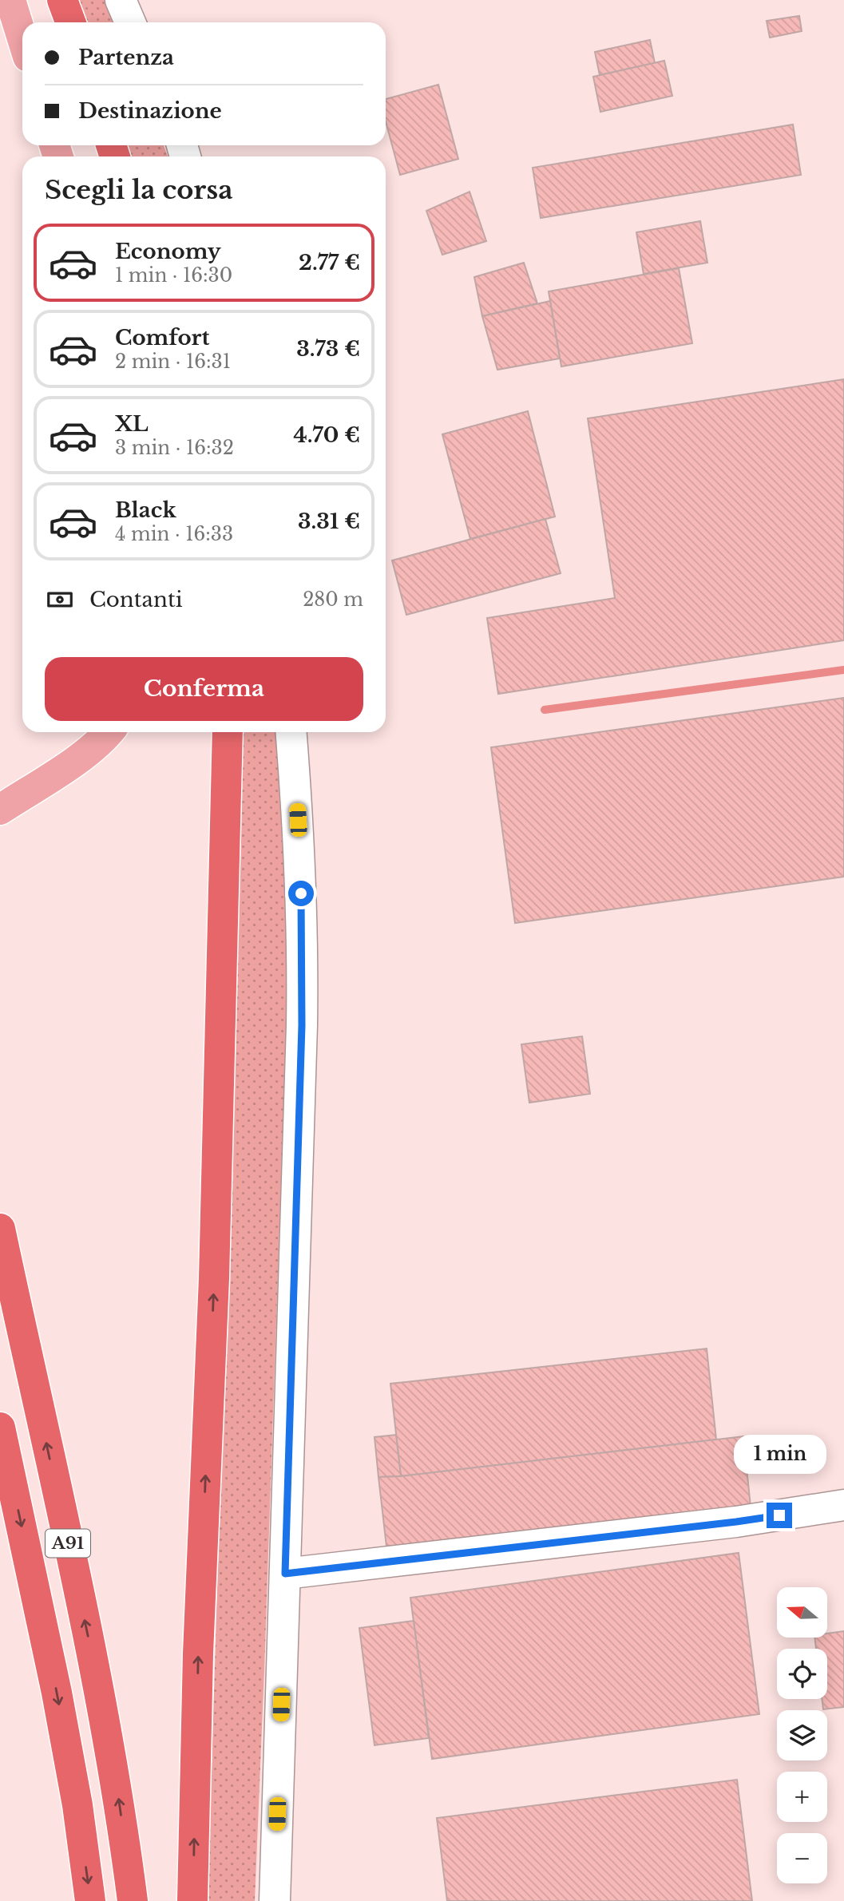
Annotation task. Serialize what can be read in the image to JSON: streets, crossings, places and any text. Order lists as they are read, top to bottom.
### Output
{
  "streets": {
    "highway": ["A91"]
  },
  "north": "left",
  "page": {
    "banner": ["Partenza", "Destinazione"],
    "heading": "Scegli la corsa",
    "list": [
      {
        "name": "Economy",
        "note": "1 min · 16:30",
        "value": "2.77 €"
      },
      {
        "name": "Comfort",
        "note": "2 min · 16:31",
        "value": "3.73 €"
      },
      {
        "name": "XL",
        "note": "3 min · 16:32",
        "value": "4.70 €"
      },
      {
        "name": "Black",
        "note": "4 min · 16:33",
        "value": "3.31 €"
      }
    ],
    "pay": ["Contanti", "280 m"],
    "buttons": "Conferma",
    "bubble": "1 min",
    "map_buttons": ["+", "−"]
  }
}
